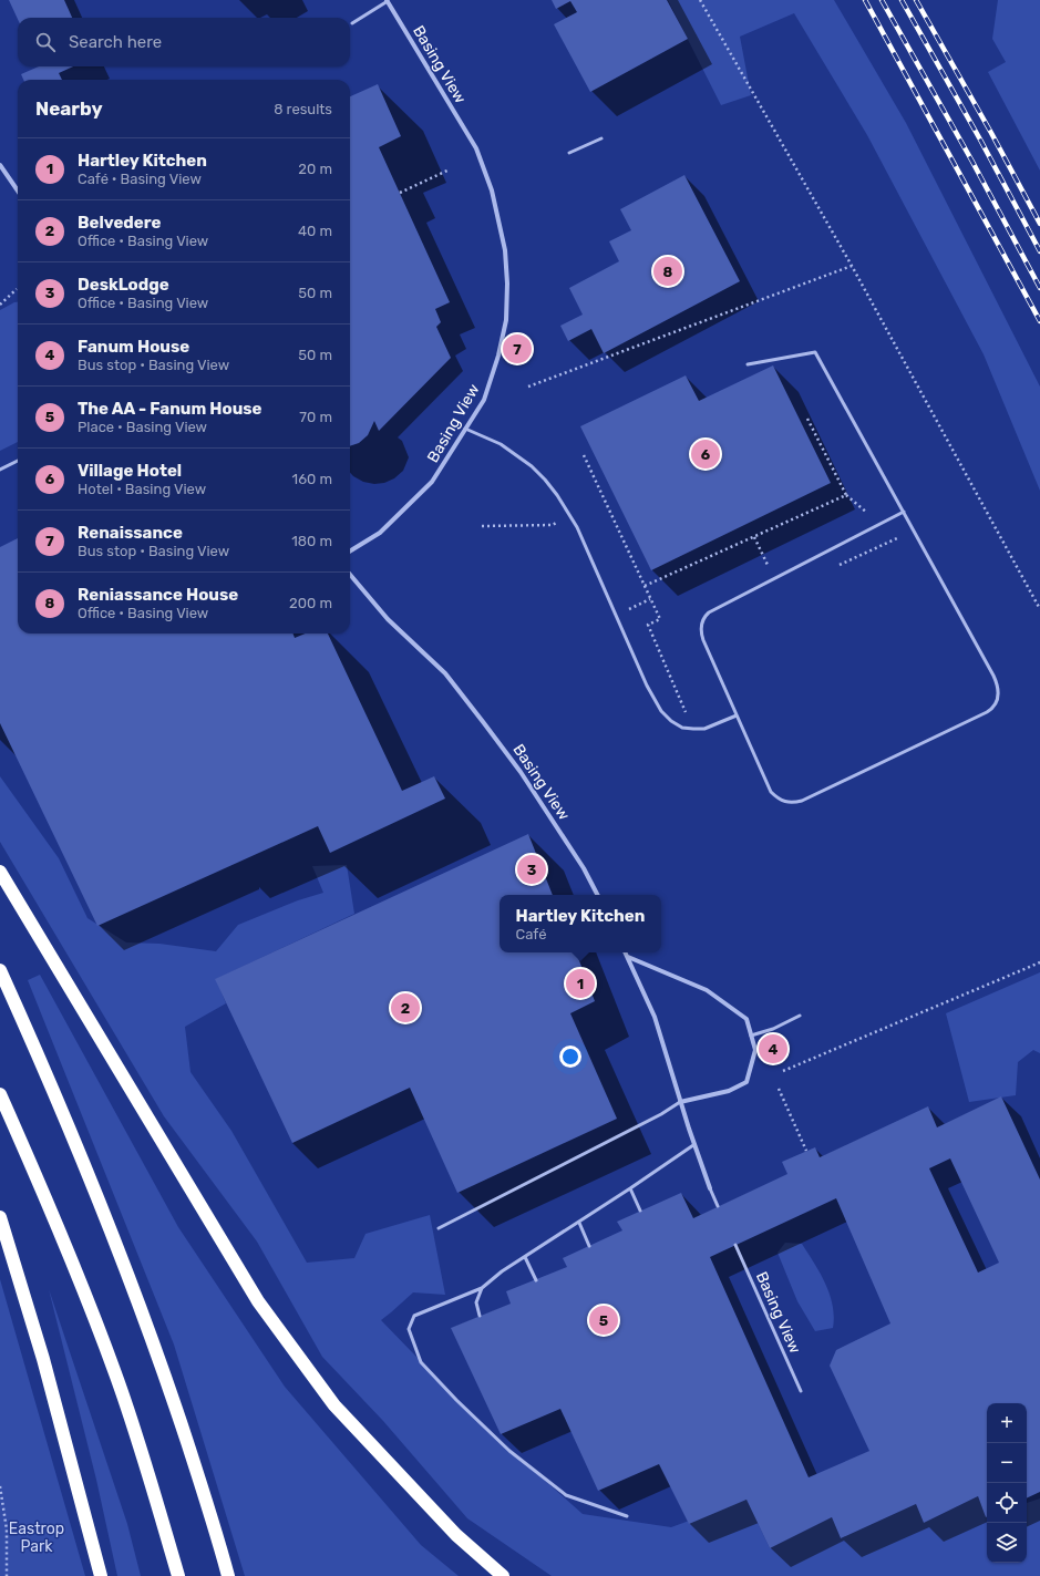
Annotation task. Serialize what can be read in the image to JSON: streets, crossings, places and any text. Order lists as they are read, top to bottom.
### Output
{
  "streets": {
    "street": ["Basing View"]
  },
  "parks": ["Eastrop Park"],
  "page": {
    "search": "Search here",
    "heading": ["Nearby", "8 results"],
    "list": [
      {
        "mark": "1",
        "name": "Hartley Kitchen",
        "note": "Café · Basing View",
        "value": "20 m"
      },
      {
        "mark": "2",
        "name": "Belvedere",
        "note": "Office · Basing View",
        "value": "40 m"
      },
      {
        "mark": "3",
        "name": "DeskLodge",
        "note": "Office · Basing View",
        "value": "50 m"
      },
      {
        "mark": "4",
        "name": "Fanum House",
        "note": "Bus stop · Basing View",
        "value": "50 m"
      },
      {
        "mark": "5",
        "name": "The AA - Fanum House",
        "note": "Place · Basing View",
        "value": "70 m"
      },
      {
        "mark": "6",
        "name": "Village Hotel",
        "note": "Hotel · Basing View",
        "value": "160 m"
      },
      {
        "mark": "7",
        "name": "Renaissance",
        "note": "Bus stop · Basing View",
        "value": "180 m"
      },
      {
        "mark": "8",
        "name": "Reniassance House",
        "note": "Office · Basing View",
        "value": "200 m"
      }
    ],
    "pins": [
      "8",
      "7",
      "6",
      "3",
      "1",
      "2",
      "4",
      "5"
    ],
    "popup": ["Hartley Kitchen", "Café"],
    "map_buttons": ["+", "−"]
  }
}
